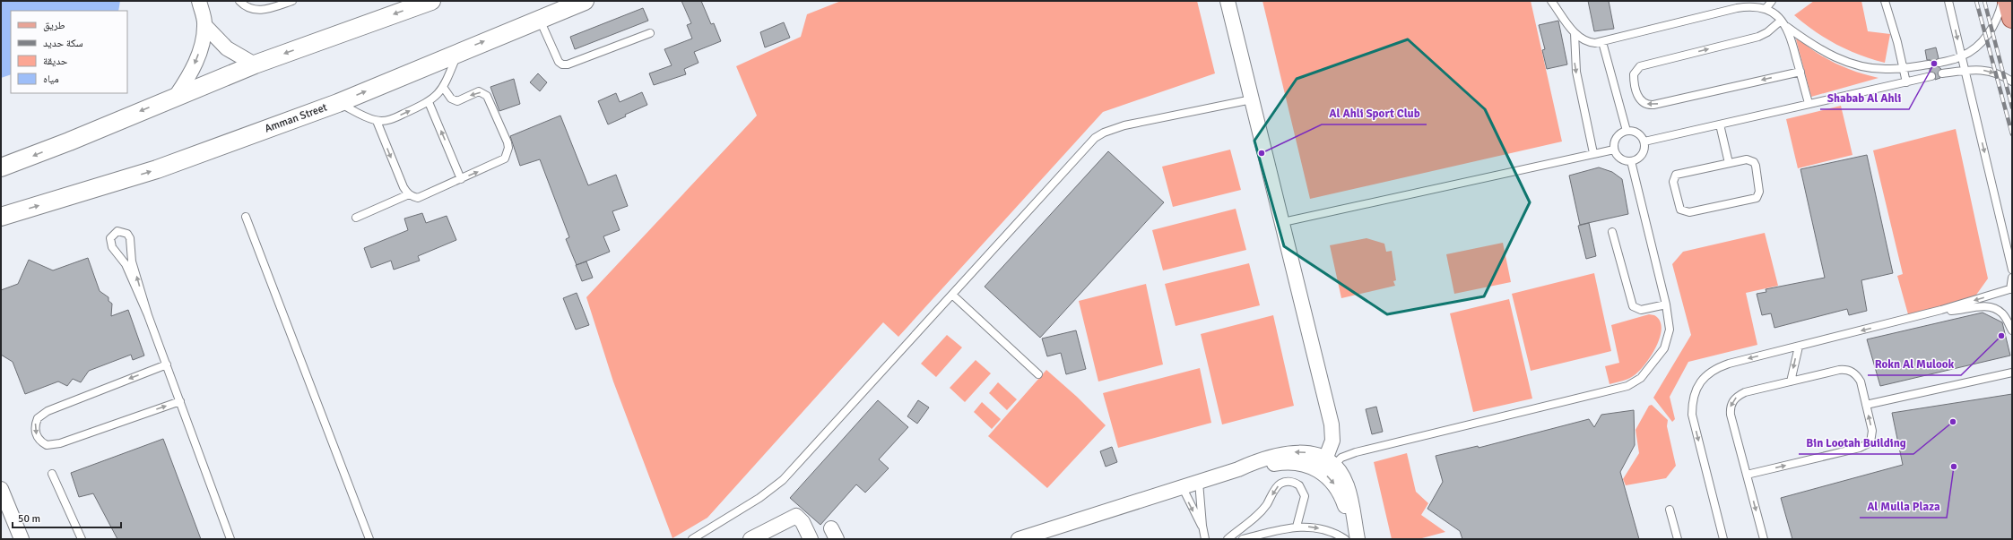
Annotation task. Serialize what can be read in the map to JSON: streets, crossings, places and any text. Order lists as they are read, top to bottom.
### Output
{
  "streets": {
    "street": ["Amman Street"]
  },
  "places": [
    "Shabab Al Ahli",
    "Al Ahli Sport Club",
    "Rokn Al Mulook",
    "Bin Lootah Building",
    "Al Mulla Plaza"
  ],
  "legend": [
    "طريق",
    "سكة حديد",
    "حديقة",
    "مياه"
  ],
  "scale_bar": "50 m"
}
